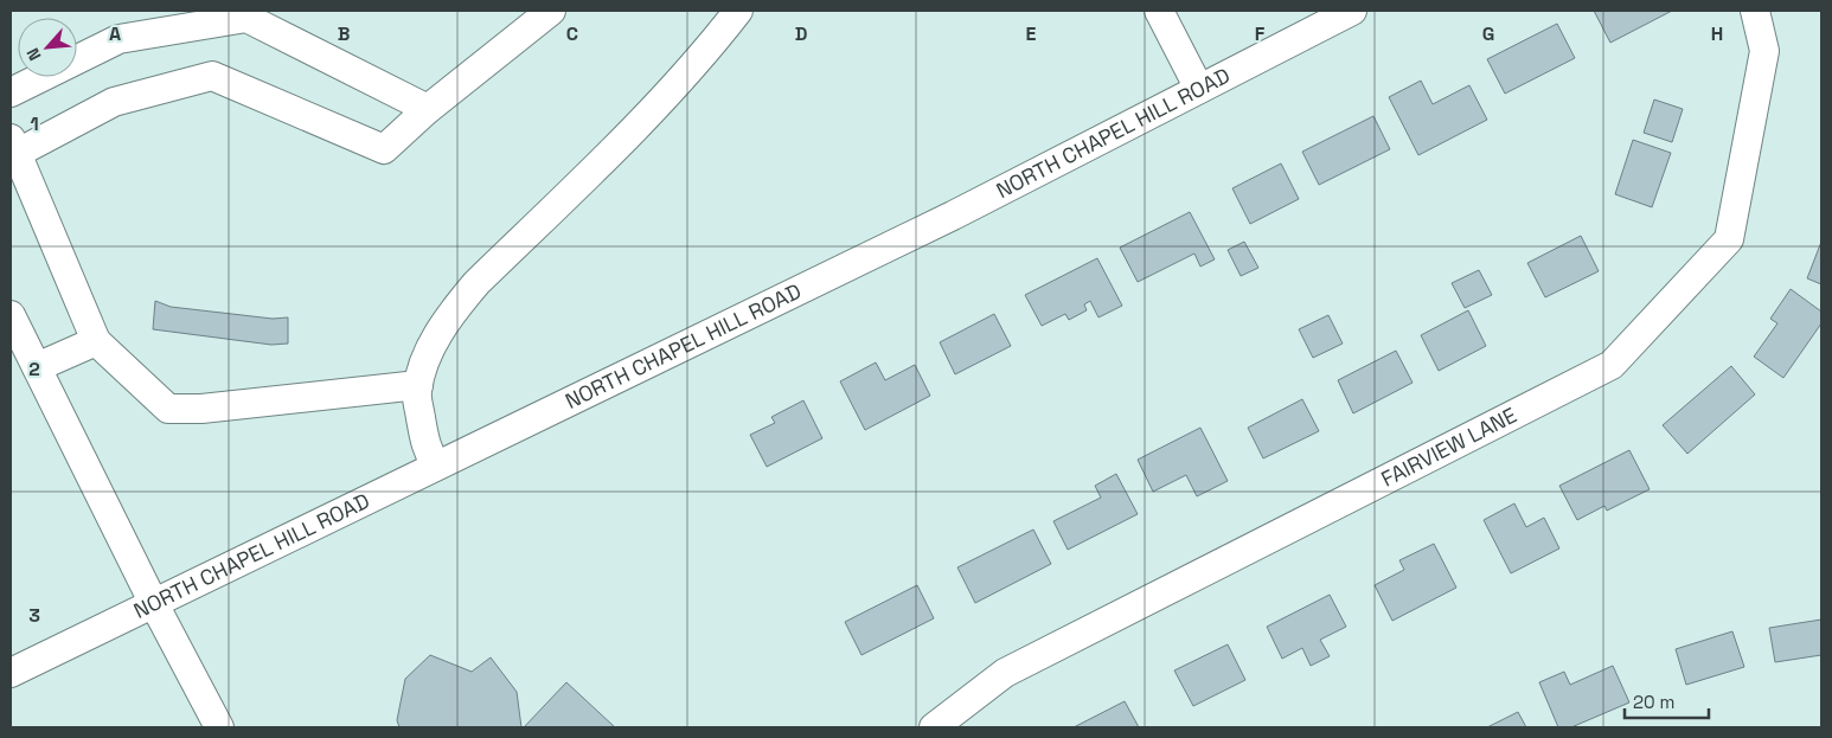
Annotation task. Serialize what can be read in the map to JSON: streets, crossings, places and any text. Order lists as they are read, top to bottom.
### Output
{
  "streets": {
    "street": ["NORTH CHAPEL HILL ROAD", "FAIRVIEW LANE"]
  },
  "scale_bar": "20 m",
  "north": "bottom left",
  "grid": {
    "columns": [
      "A",
      "B",
      "C",
      "D",
      "E",
      "F",
      "G",
      "H"
    ],
    "rows": ["1", "2", "3"]
  }
}
